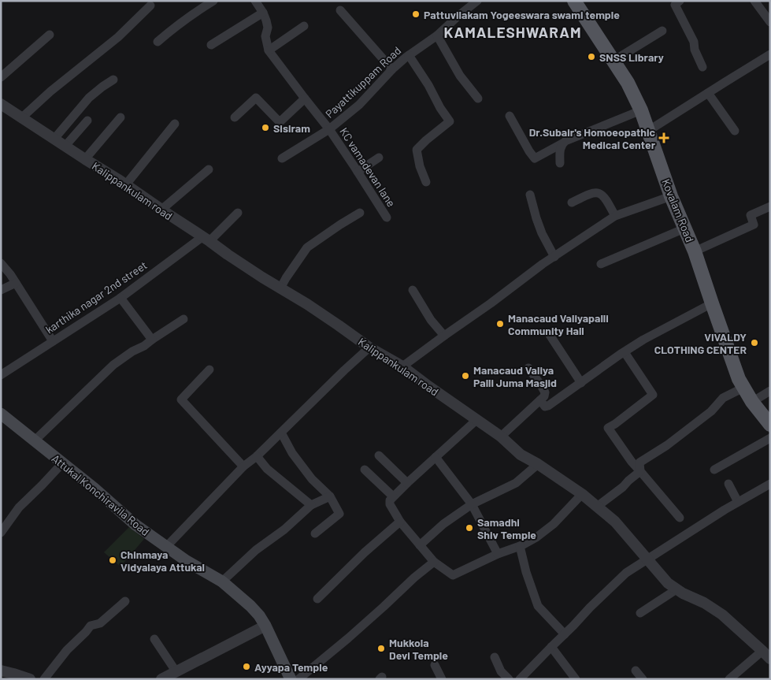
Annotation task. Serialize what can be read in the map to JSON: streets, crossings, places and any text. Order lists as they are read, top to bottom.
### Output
{
  "streets": {
    "main road": ["Kovalam Road", "Attukal Konchiravila Road"],
    "street": [
      "Payattikuppam Road",
      "KC vamadevan lane",
      "Kalippankulam road",
      "karthika nagar 2nd street"
    ]
  },
  "crossings": [
    ["Payattikuppam Road", "KC vamadevan lane"],
    ["Kalippankulam road", "karthika nagar 2nd street"]
  ],
  "districts": ["KAMALESHWARAM"],
  "places": {
    "other": [
      "Pattuvilakam Yogeeswara swami temple",
      "SNSS Library",
      "Sisiram",
      "Manacaud Valiyapalli Community Hall",
      "VIVALDY CLOTHING CENTER",
      "Manacaud Valiya Palli Juma Masjid",
      "Samadhi Shiv Temple",
      "Chinmaya Vidyalaya Attukal",
      "Mukkola Devi Temple",
      "Ayyapa Temple"
    ],
    "health": ["Dr.Subair's Homoeopathic Medical Center"]
  }
}
